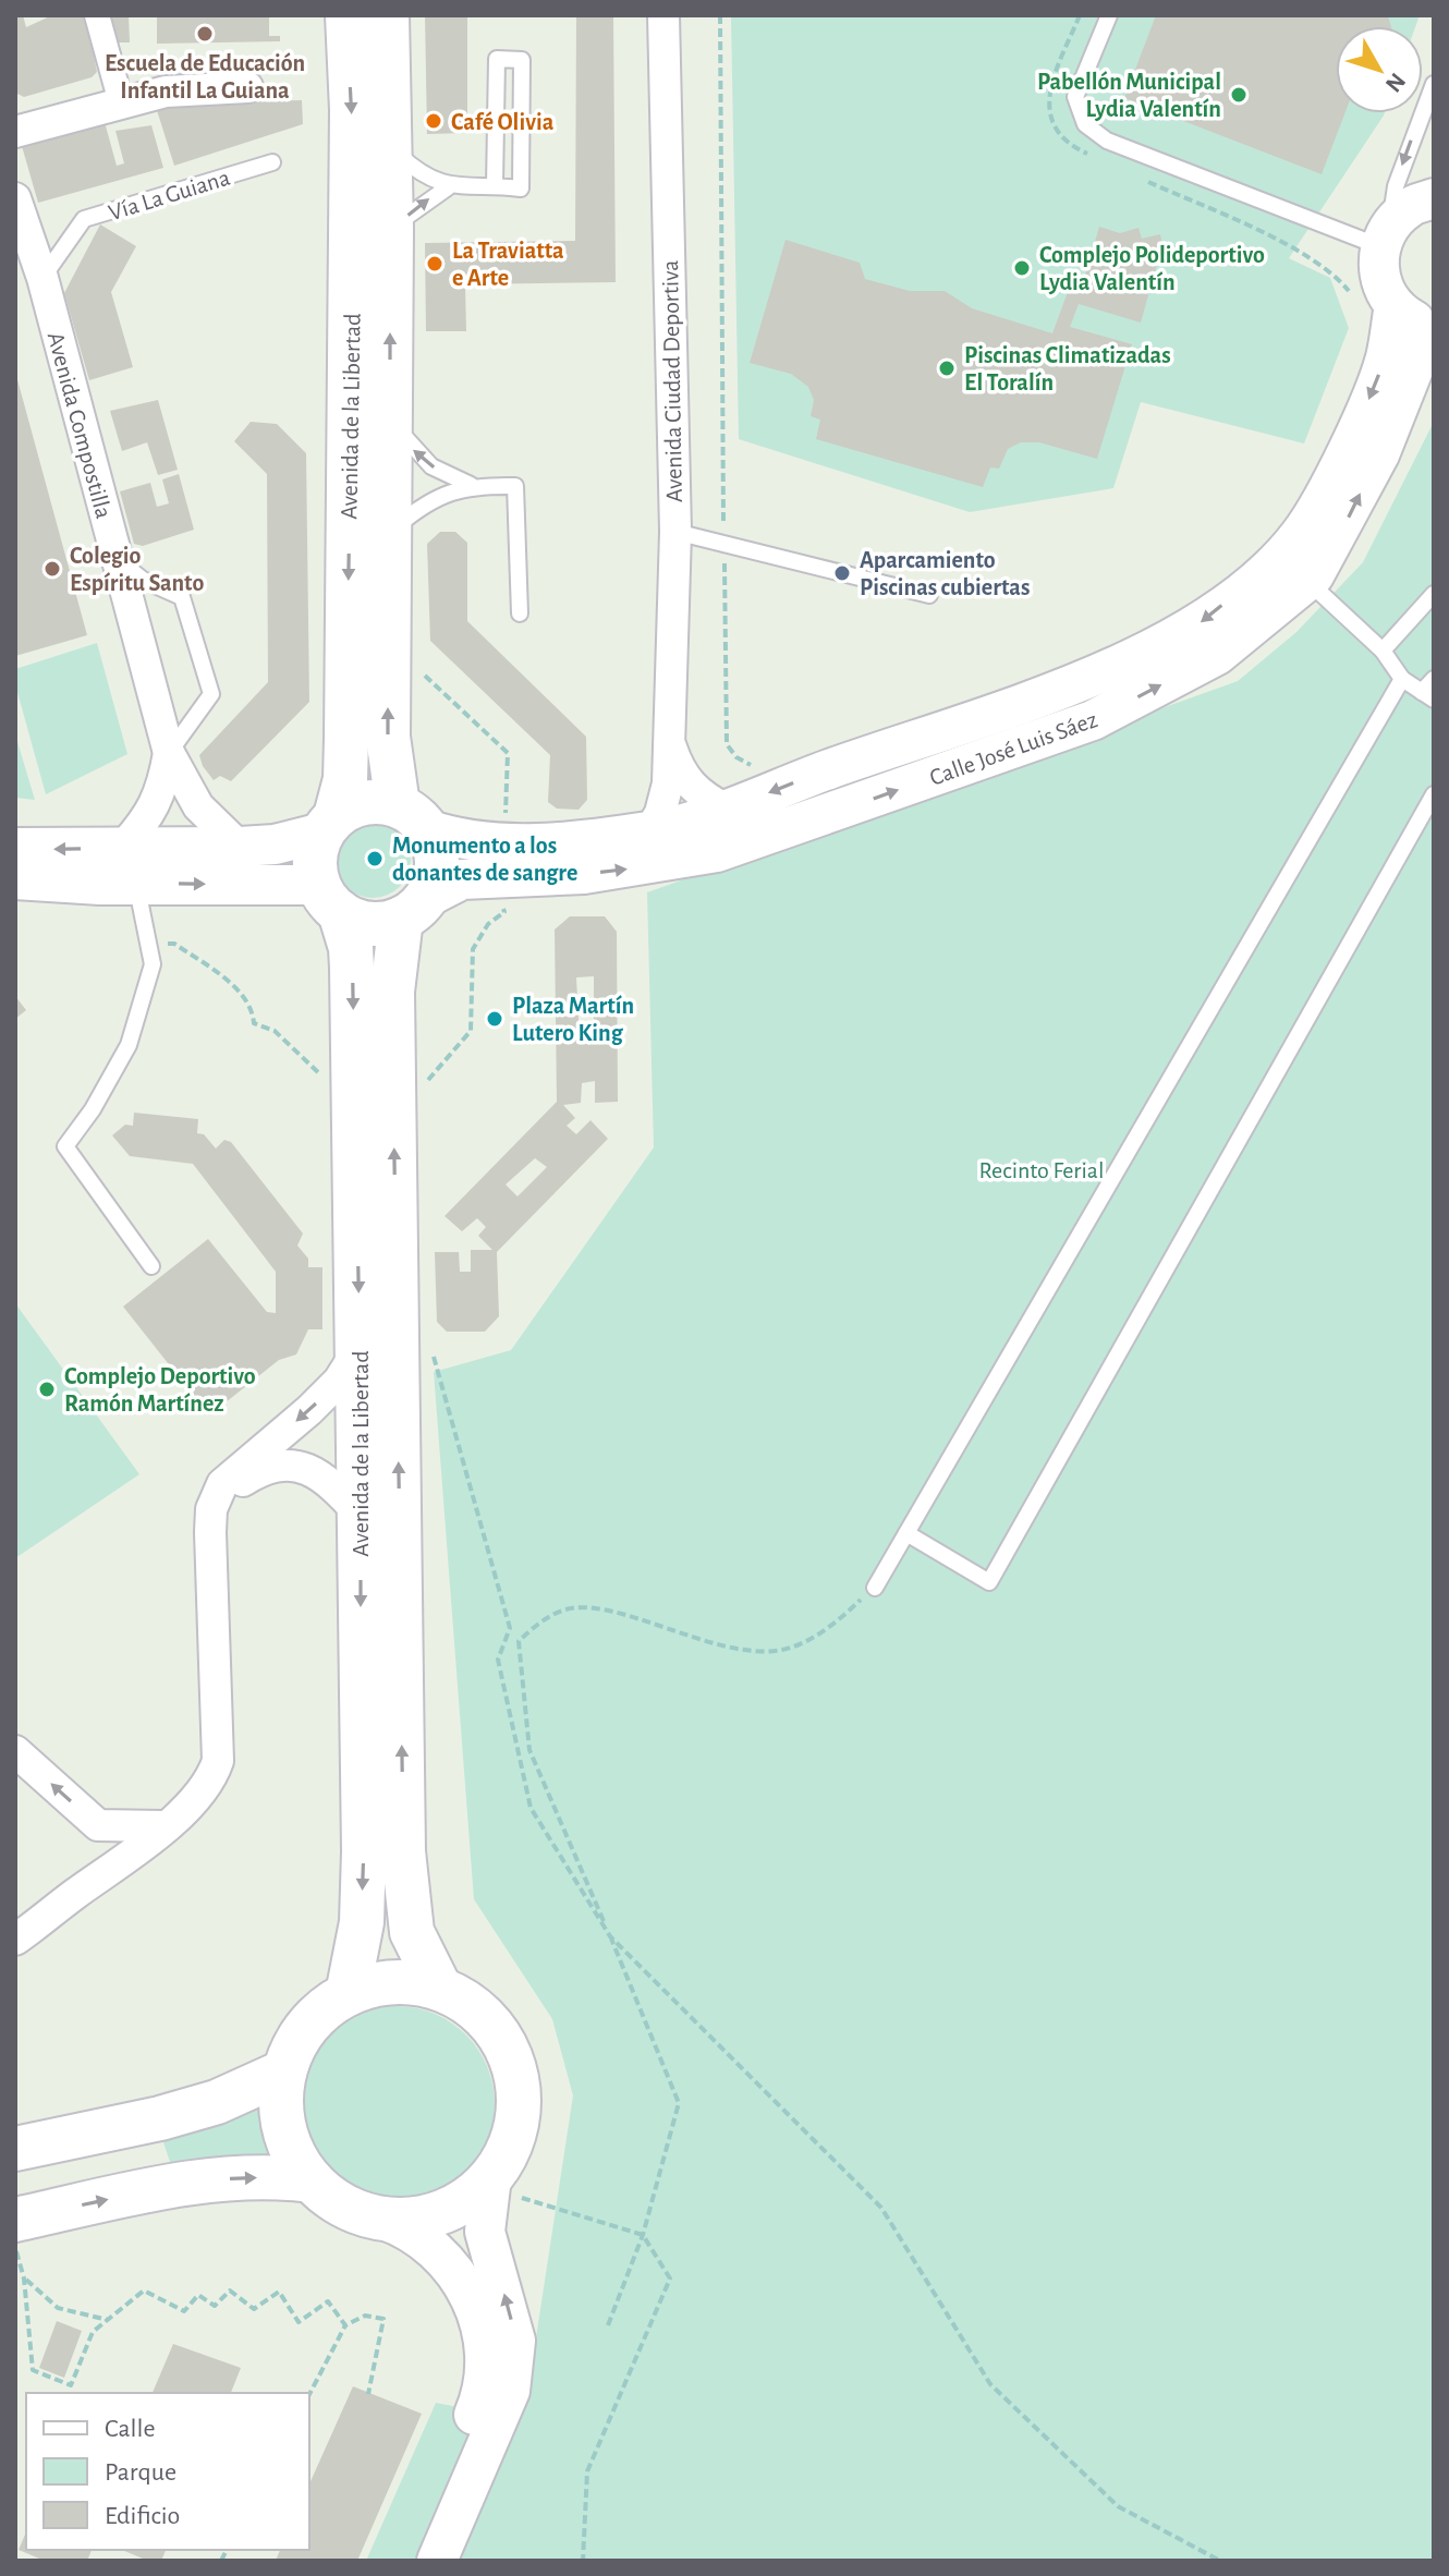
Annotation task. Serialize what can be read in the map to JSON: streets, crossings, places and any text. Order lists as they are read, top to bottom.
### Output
{
  "streets": {
    "main road": ["Avenida de la Libertad"],
    "street": ["Avenida Ciudad Deportiva", "Avenida Compostilla", "Calle José Luis Sáez"],
    "lane": ["Vía La Guiana"]
  },
  "crossings": [
    ["Vía La Guiana", "Avenida Compostilla"],
    ["Avenida Ciudad Deportiva", "Calle José Luis Sáez"],
    ["Avenida de la Libertad", "Calle José Luis Sáez"]
  ],
  "parks": ["Recinto Ferial"],
  "places": [
    "Escuela de Educación Infantil La Guiana",
    "Pabellón Municipal Lydia Valentín",
    "Café Olivia",
    "La Traviatta e Arte",
    "Complejo Polideportivo Lydia Valentín",
    "Piscinas Climatizadas El Toralín",
    "Colegio Espíritu Santo",
    "Aparcamiento Piscinas cubiertas",
    "Monumento a los donantes de sangre",
    "Plaza Martín Lutero King",
    "Complejo Deportivo Ramón Martínez"
  ],
  "legend": ["Calle", "Parque", "Edificio"],
  "north": "bottom right"
}
